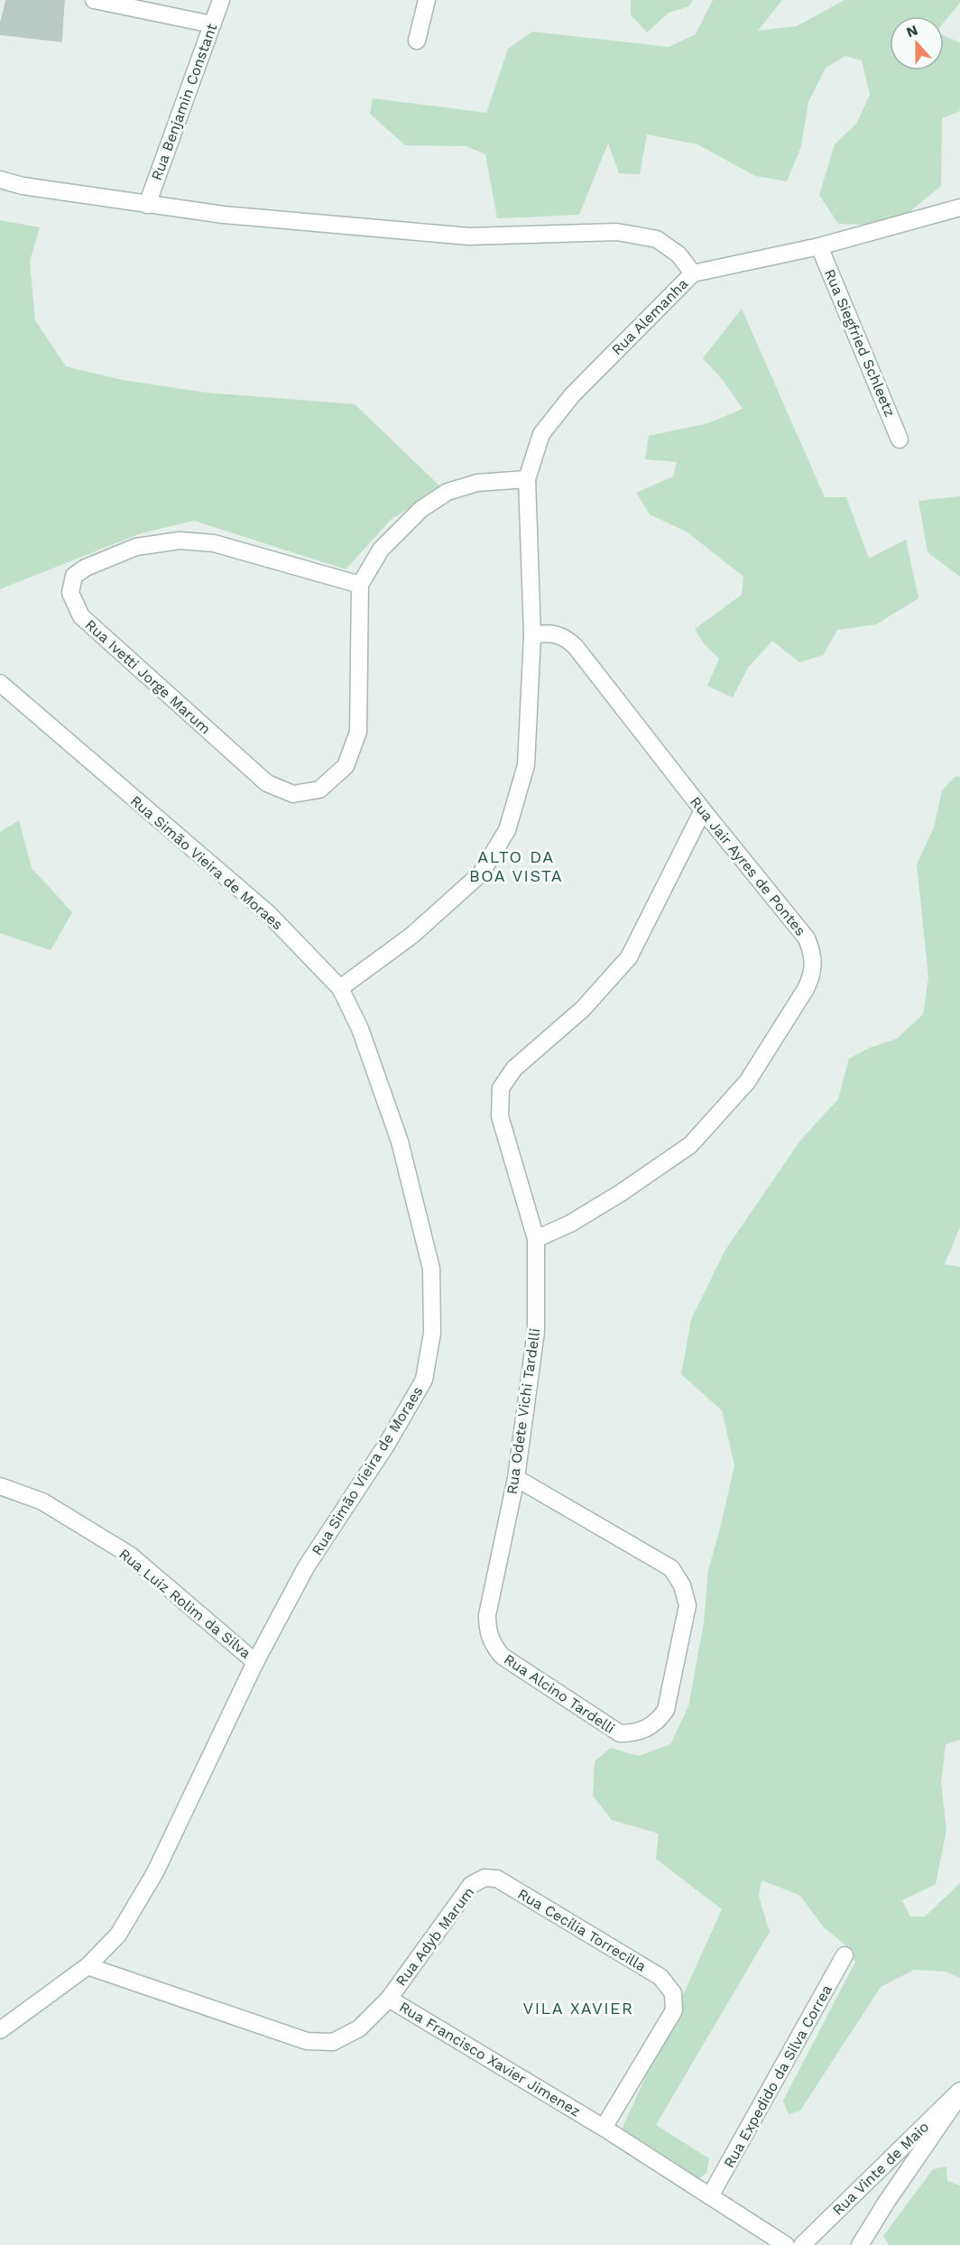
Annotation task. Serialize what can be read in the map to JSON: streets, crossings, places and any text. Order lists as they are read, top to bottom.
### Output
{
  "streets": {
    "street": [
      "Rua Benjamin Constant",
      "Rua Alemanha",
      "Rua Siegfried Schleetz",
      "Rua Ivetti Jorge Marum",
      "Rua Simão Vieira de Moraes",
      "Rua Jair Ayres de Pontes",
      "Rua Odete Vichi Tardelli",
      "Rua Luiz Rolim da Silva",
      "Rua Alcino Tardelli",
      "Rua Cecília Torrecilla",
      "Rua Adyb Marum",
      "Rua Francisco Xavier Jimenez",
      "Rua Expedido da Silva Correa",
      "Rua Vinte de Maio"
    ]
  },
  "crossings": [
    ["Rua Alemanha", "Rua Siegfried Schleetz"],
    ["Rua Alemanha", "Rua Ivetti Jorge Marum"],
    ["Rua Alemanha", "Rua Simão Vieira de Moraes"],
    ["Rua Alemanha", "Rua Jair Ayres de Pontes"],
    ["Rua Simão Vieira de Moraes", "Rua Luiz Rolim da Silva"],
    ["Rua Simão Vieira de Moraes", "Rua Francisco Xavier Jimenez"],
    ["Rua Jair Ayres de Pontes", "Rua Odete Vichi Tardelli"],
    ["Rua Odete Vichi Tardelli", "Rua Alcino Tardelli"],
    ["Rua Cecília Torrecilla", "Rua Adyb Marum"],
    ["Rua Cecília Torrecilla", "Rua Francisco Xavier Jimenez"],
    ["Rua Adyb Marum", "Rua Francisco Xavier Jimenez"],
    ["Rua Francisco Xavier Jimenez", "Rua Expedido da Silva Correa"]
  ],
  "districts": ["ALTO DA BOA VISTA", "VILA XAVIER"],
  "north": "top"
}
